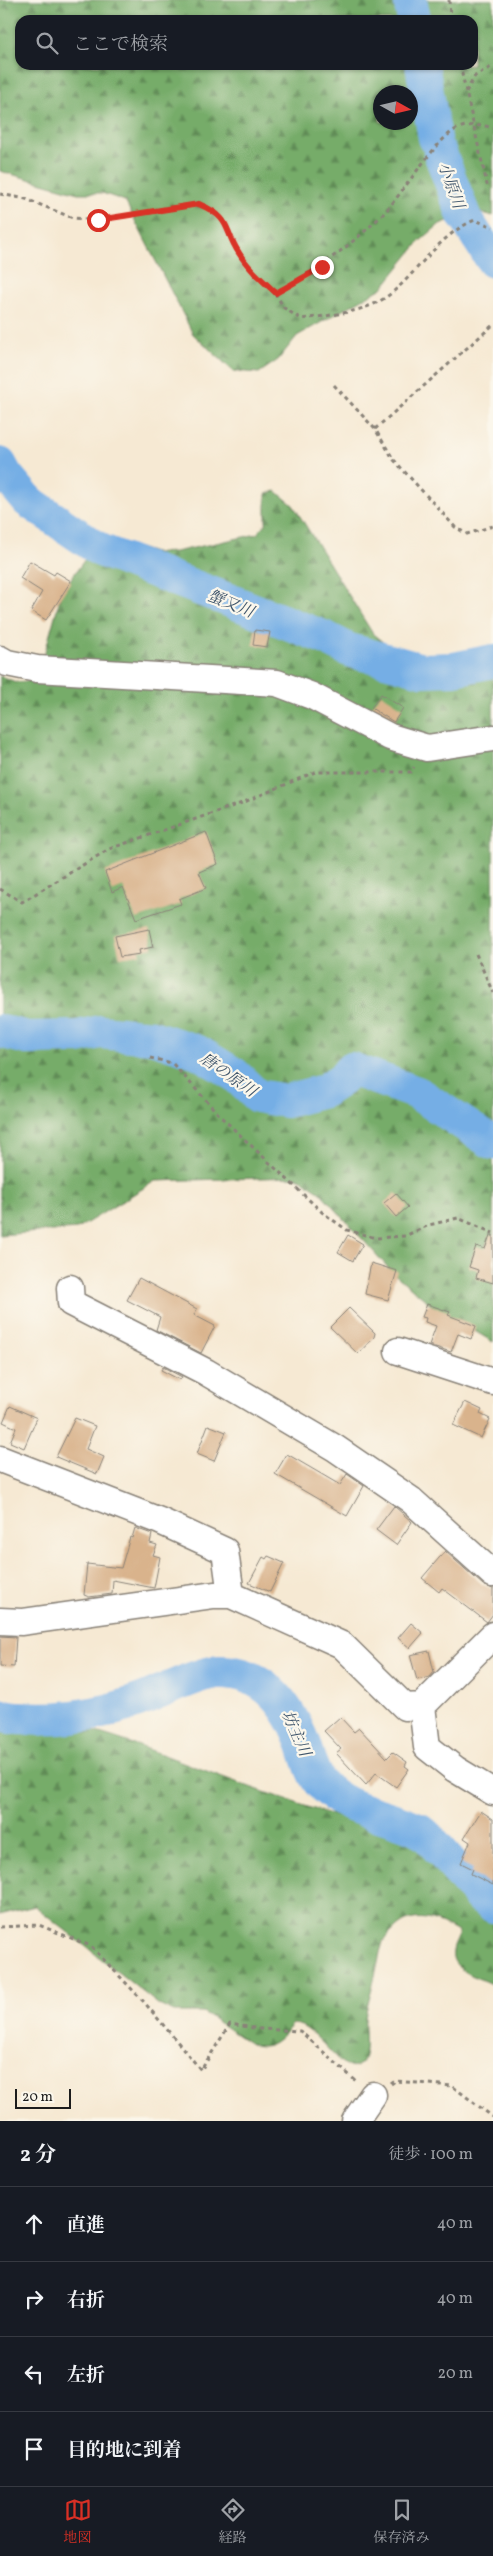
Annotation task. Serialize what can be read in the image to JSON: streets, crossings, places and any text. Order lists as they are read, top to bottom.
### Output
{
  "water": [
    "小原川",
    "蟹又川",
    "唐の原川",
    "坊主川"
  ],
  "scale_bar": "20 m",
  "north": "right",
  "page": {
    "search": "ここで検索",
    "scale": "20 m",
    "heading": ["2 分", "徒歩 · 100 m"],
    "list": [
      ["直進", "40 m"],
      ["右折", "40 m"],
      ["左折", "20 m"],
      "目的地に到着"
    ],
    "nav": ["地図", "経路", "保存済み"]
  }
}
